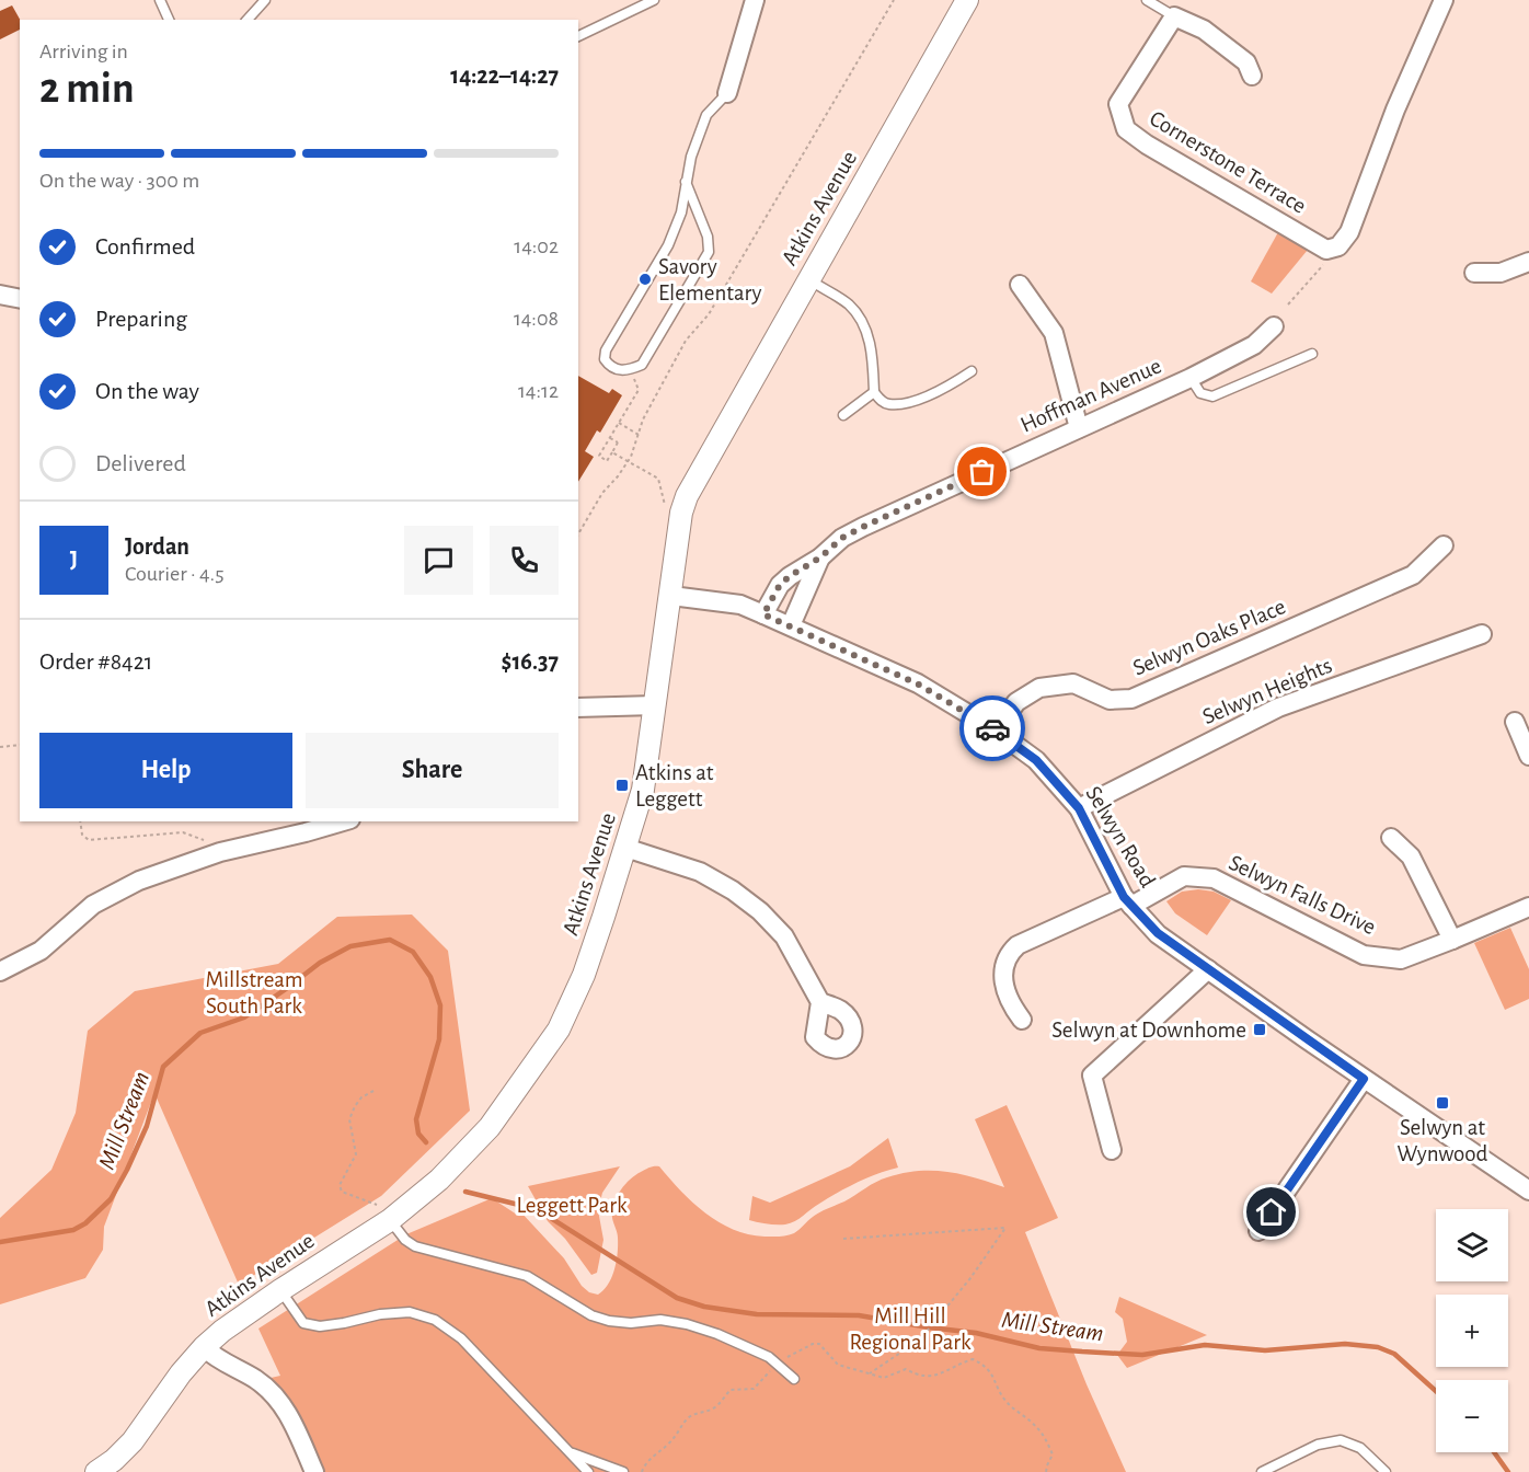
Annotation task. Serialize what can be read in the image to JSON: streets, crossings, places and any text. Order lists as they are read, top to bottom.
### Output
{
  "streets": {
    "street": [
      "Cornerstone Terrace",
      "Atkins Avenue",
      "Hoffman Avenue",
      "Selwyn Oaks Place",
      "Selwyn Heights",
      "Selwyn Road",
      "Selwyn Falls Drive"
    ]
  },
  "crossings": [
    ["Atkins Avenue", "Selwyn Road"],
    ["Hoffman Avenue", "Selwyn Road"],
    ["Selwyn Oaks Place", "Selwyn Road"],
    ["Selwyn Heights", "Selwyn Road"],
    ["Selwyn Road", "Selwyn Falls Drive"]
  ],
  "water": ["Mill Stream"],
  "parks": ["Millstream South Park", "Leggett Park", "Mill Hill Regional Park"],
  "places": {
    "other": ["Savory Elementary"],
    "transit": ["Atkins at Leggett", "Selwyn at Downhome", "Selwyn at Wynwood"]
  },
  "page": {
    "heading": ["2 min", "Arriving in", "14:22–14:27"],
    "panel": [
      "Jordan",
      "Courier · 4.5",
      "Order #8421",
      "$16.37"
    ],
    "bar": "On the way · 300 m",
    "list": [
      ["Confirmed", "14:02"],
      ["Preparing", "14:08"],
      ["On the way", "14:12"],
      "Delivered"
    ],
    "round": "J",
    "buttons": ["Help", "Share"],
    "map_buttons": ["+", "−"]
  }
}
